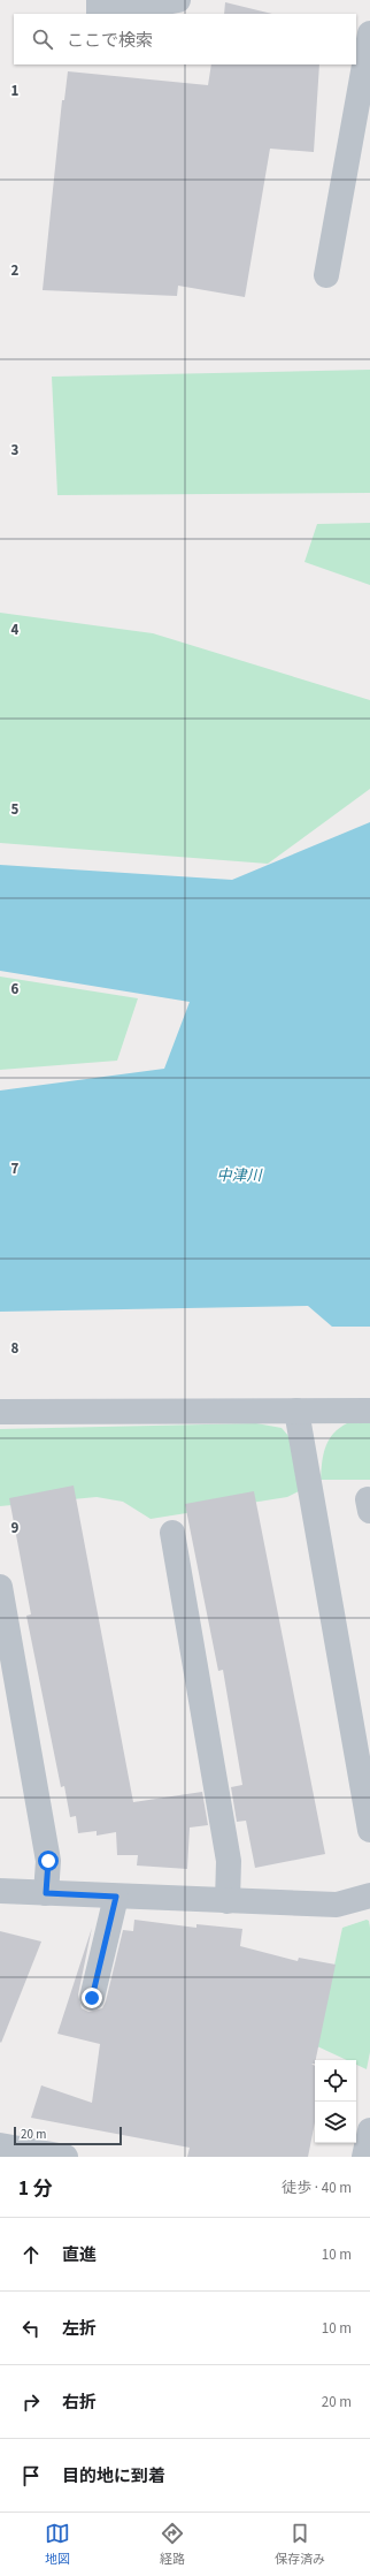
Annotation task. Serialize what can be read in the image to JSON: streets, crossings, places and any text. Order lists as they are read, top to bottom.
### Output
{
  "water": ["中津川"],
  "scale_bar": "20 m",
  "page": {
    "search": "ここで検索",
    "scale": "20 m",
    "heading": ["1 分", "徒歩 · 40 m"],
    "list": [
      ["直進", "10 m"],
      ["左折", "10 m"],
      ["右折", "20 m"],
      "目的地に到着"
    ],
    "nav": ["地図", "経路", "保存済み"]
  },
  "grid": {
    "rows": [
      "1",
      "2",
      "3",
      "4",
      "5",
      "6",
      "7",
      "8",
      "9"
    ]
  }
}
